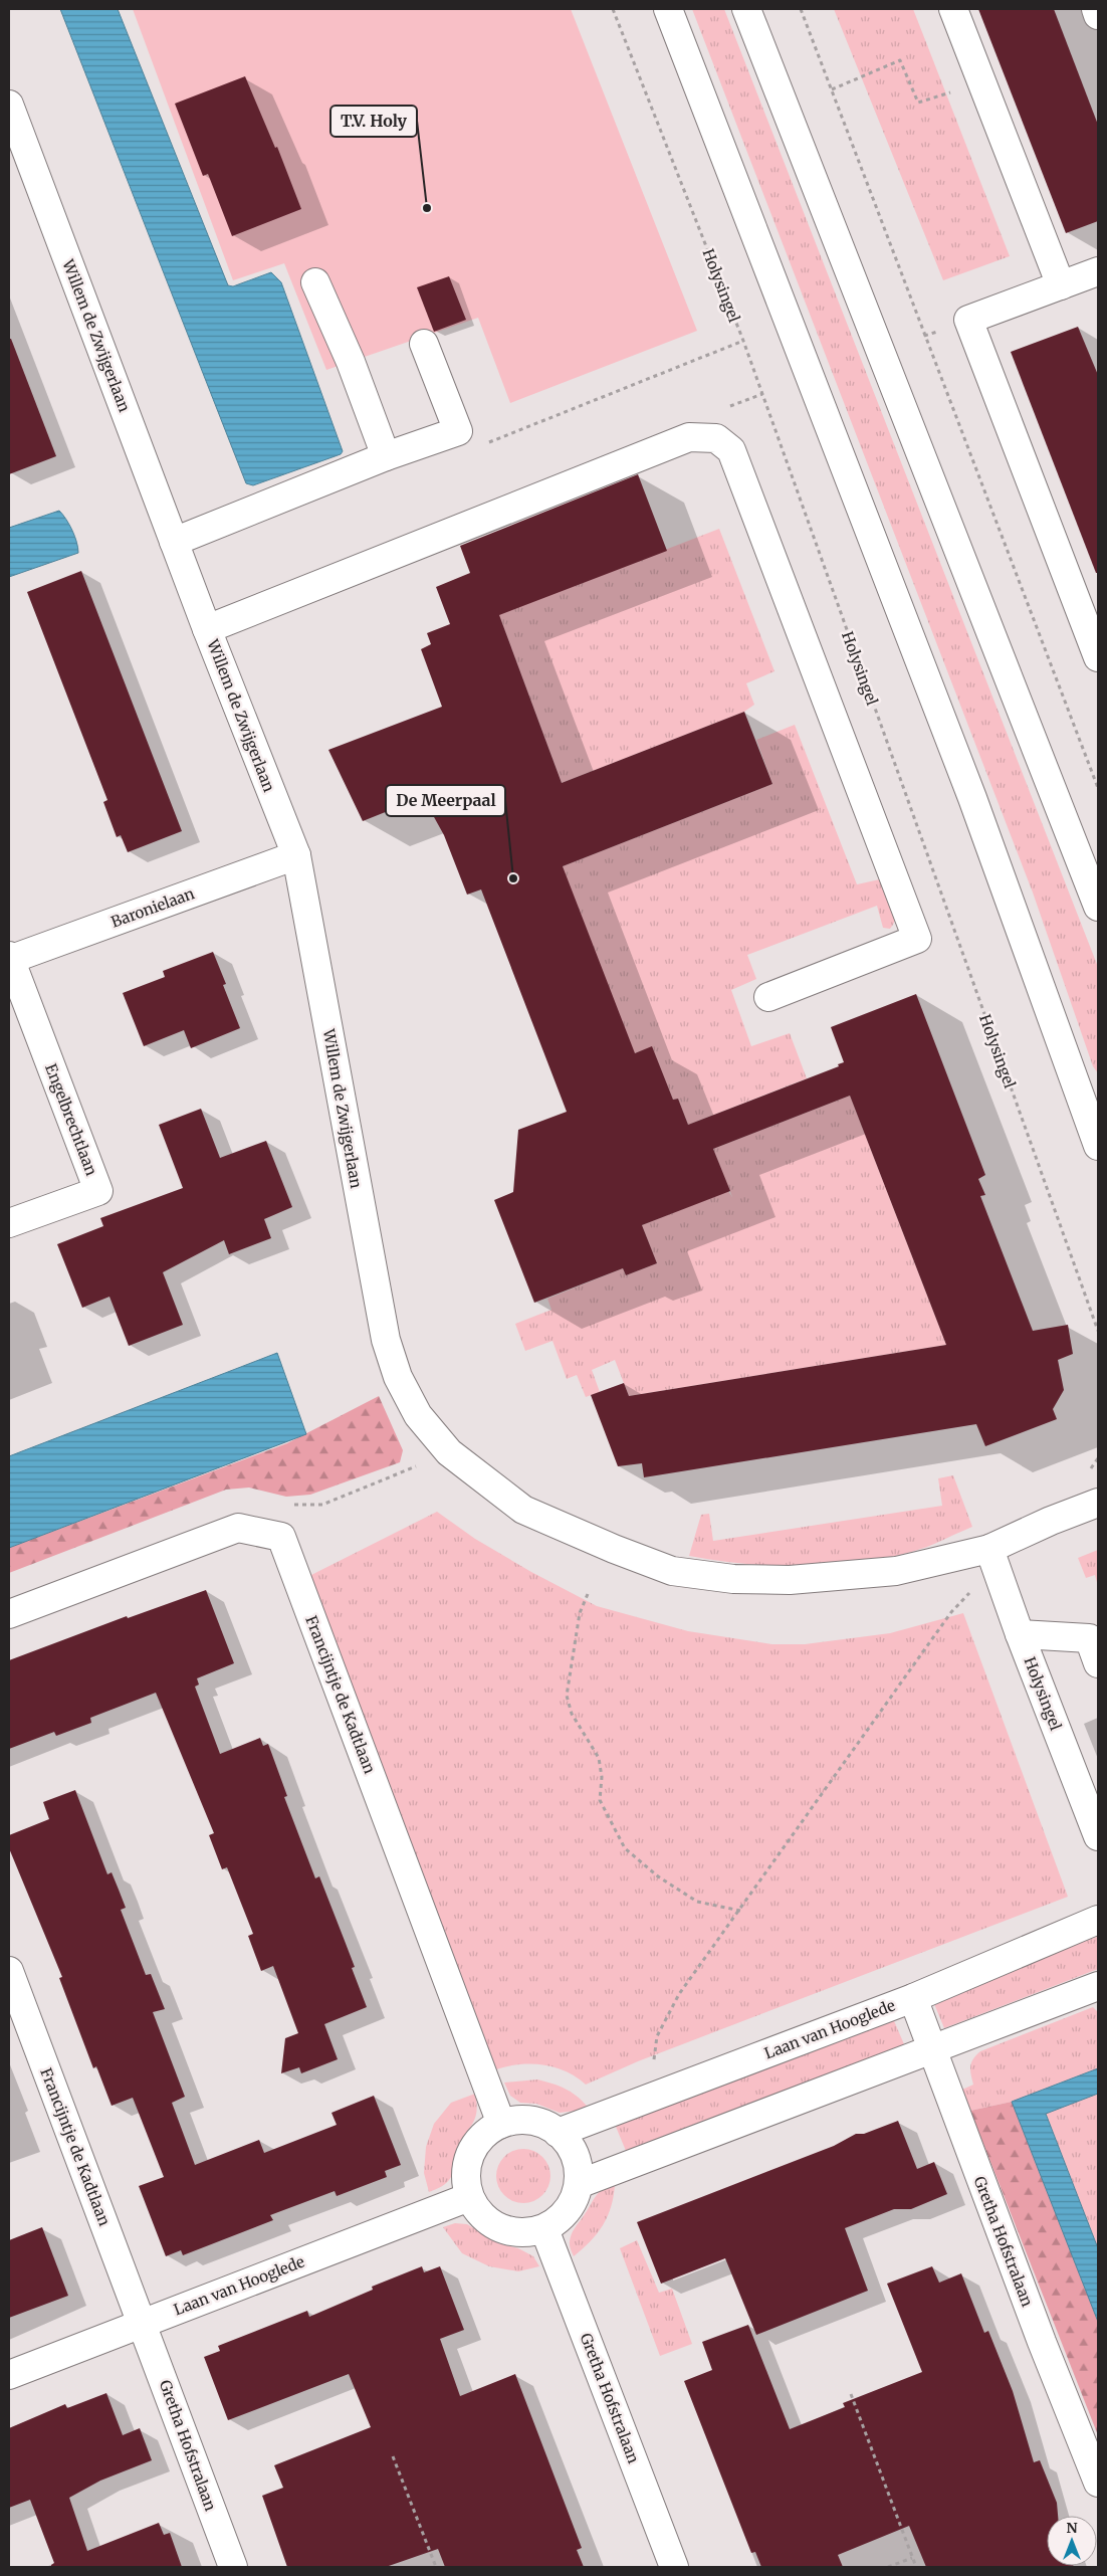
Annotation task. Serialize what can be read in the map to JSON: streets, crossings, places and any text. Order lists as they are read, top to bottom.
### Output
{
  "streets": {
    "street": [
      "Holysingel",
      "Willem de Zwijgerlaan",
      "Baronielaan",
      "Engelbrechtlaan",
      "Francijntje de Kadtlaan",
      "Laan van Hooglede",
      "Gretha Hofstralaan"
    ]
  },
  "crossings": [
    ["Holysingel", "Willem de Zwijgerlaan"],
    ["Willem de Zwijgerlaan", "Baronielaan"],
    ["Baronielaan", "Engelbrechtlaan"],
    ["Francijntje de Kadtlaan", "Laan van Hooglede"],
    ["Francijntje de Kadtlaan", "Gretha Hofstralaan"],
    ["Laan van Hooglede", "Gretha Hofstralaan"]
  ],
  "places": ["T.V. Holy", "De Meerpaal"],
  "north": "top"
}
